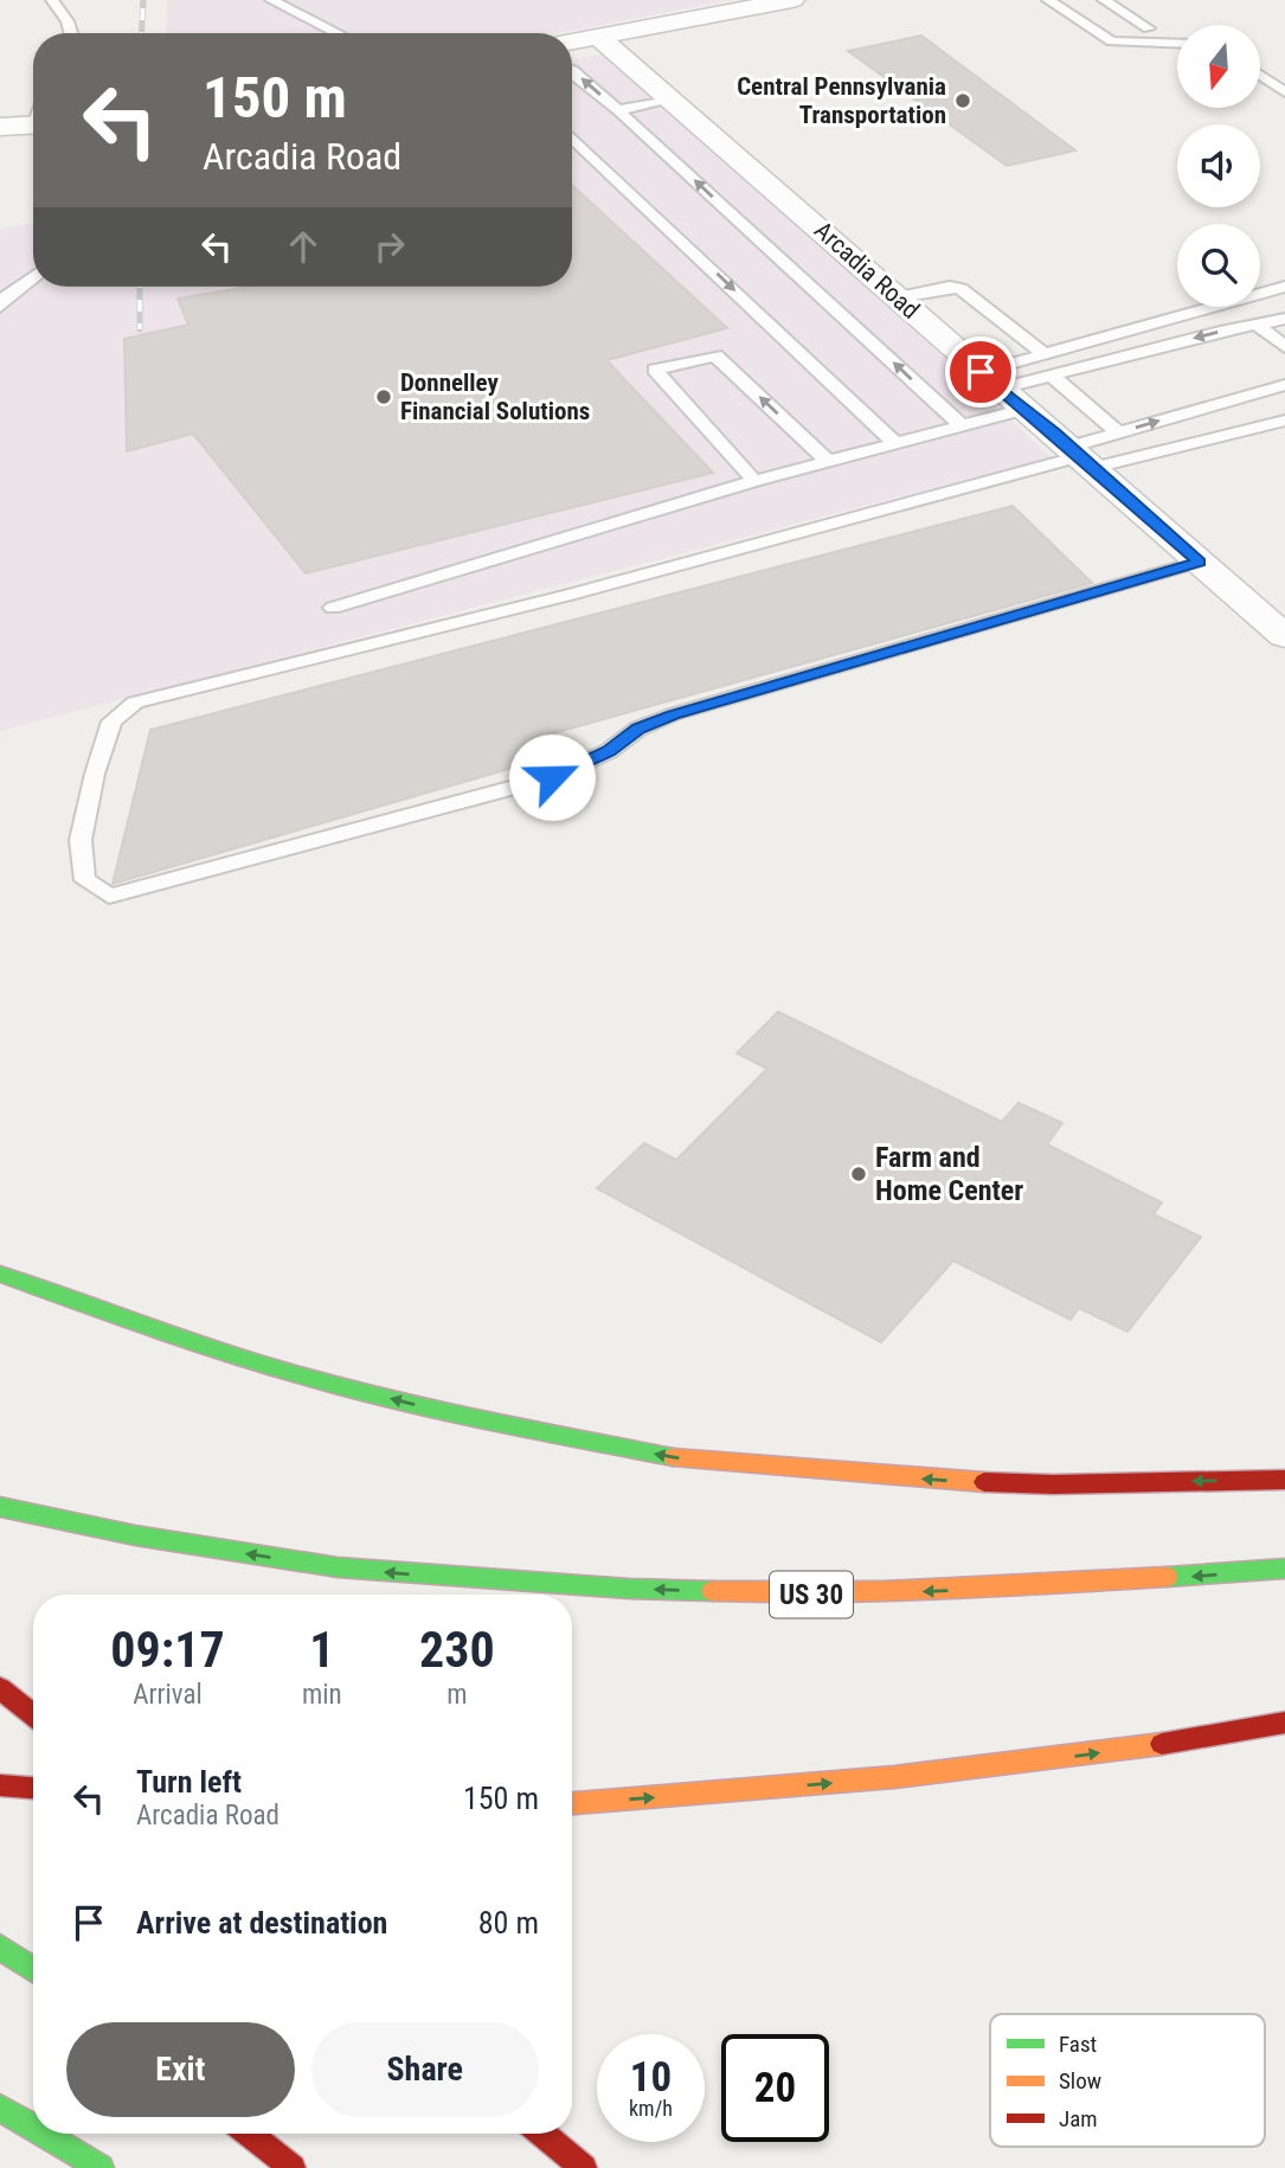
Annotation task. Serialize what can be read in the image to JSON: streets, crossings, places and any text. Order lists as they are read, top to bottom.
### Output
{
  "streets": {
    "highway": ["US 30"],
    "street": ["Arcadia Road"]
  },
  "places": ["Central Pennsylvania Transportation", "Donnelley Financial Solutions", "Farm and Home Center"],
  "legend": ["Fast", "Slow", "Jam"],
  "north": "bottom",
  "page": {
    "turn": ["150 m", "Arcadia Road"],
    "eta": [
      "09:17",
      "Arrival",
      "1",
      "min",
      "230",
      "m"
    ],
    "list": [
      {
        "name": "Turn left",
        "note": "Arcadia Road",
        "value": "150 m"
      },
      {
        "name": "Arrive at destination",
        "value": "80 m"
      }
    ],
    "buttons": ["Exit", "Share"],
    "speed": "10 km/h",
    "limit": "20"
  }
}
